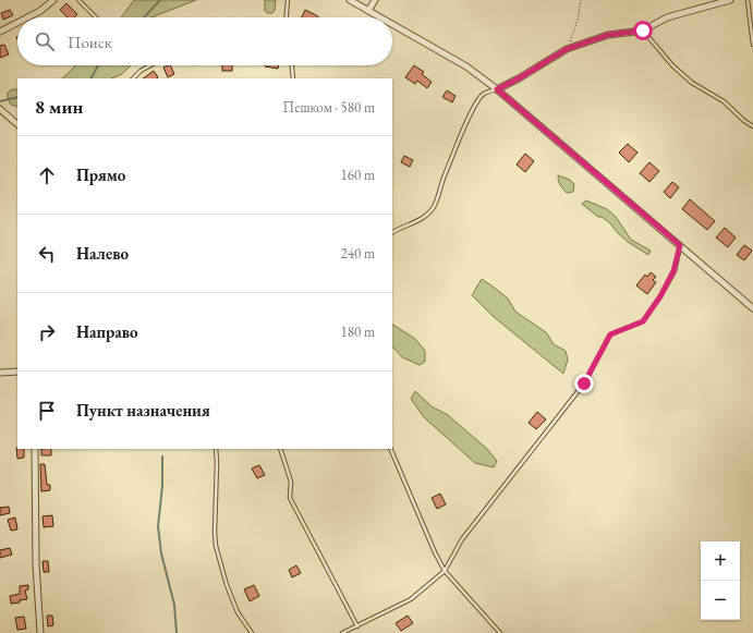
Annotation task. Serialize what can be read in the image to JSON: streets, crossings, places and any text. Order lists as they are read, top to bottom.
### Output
{
  "page": {
    "search": "Поиск",
    "heading": ["8 мин", "Пешком · 580 m"],
    "list": [
      ["Прямо", "160 m"],
      ["Налево", "240 m"],
      ["Направо", "180 m"],
      "Пункт назначения"
    ],
    "map_buttons": ["+", "−"]
  }
}
